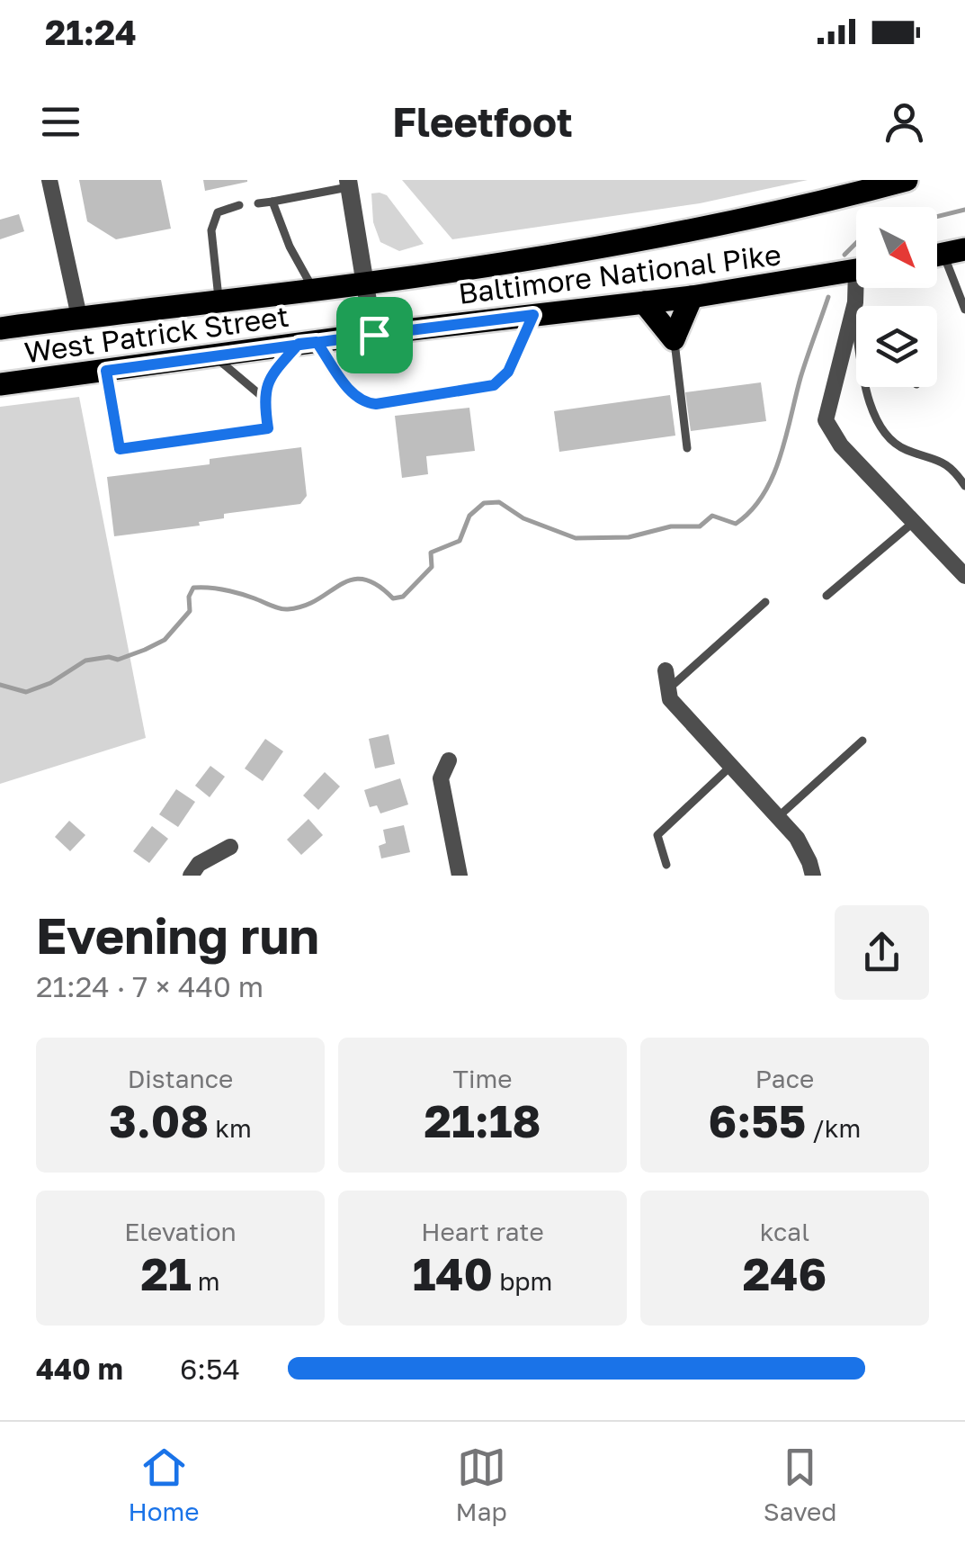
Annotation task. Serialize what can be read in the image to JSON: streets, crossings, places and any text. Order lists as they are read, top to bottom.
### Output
{
  "streets": {
    "main road": ["Baltimore National Pike", "West Patrick Street"]
  },
  "crossings": [
    ["Baltimore National Pike", "West Patrick Street"]
  ],
  "north": "bottom right",
  "page": {
    "status": "21:24",
    "header": "Fleetfoot",
    "heading": ["Evening run", "21:24 · 7 × 440 m"],
    "stats": [
      ["Distance", "3.08 km"],
      ["Time", "21:18"],
      ["Pace", "6:55 /km"],
      ["Elevation", "21 m"],
      ["Heart rate", "140 bpm"],
      ["kcal", "246"]
    ],
    "list": [
      {
        "name": "440 m",
        "note": "6:54"
      }
    ],
    "tabs": ["Home", "Map", "Saved"]
  }
}
